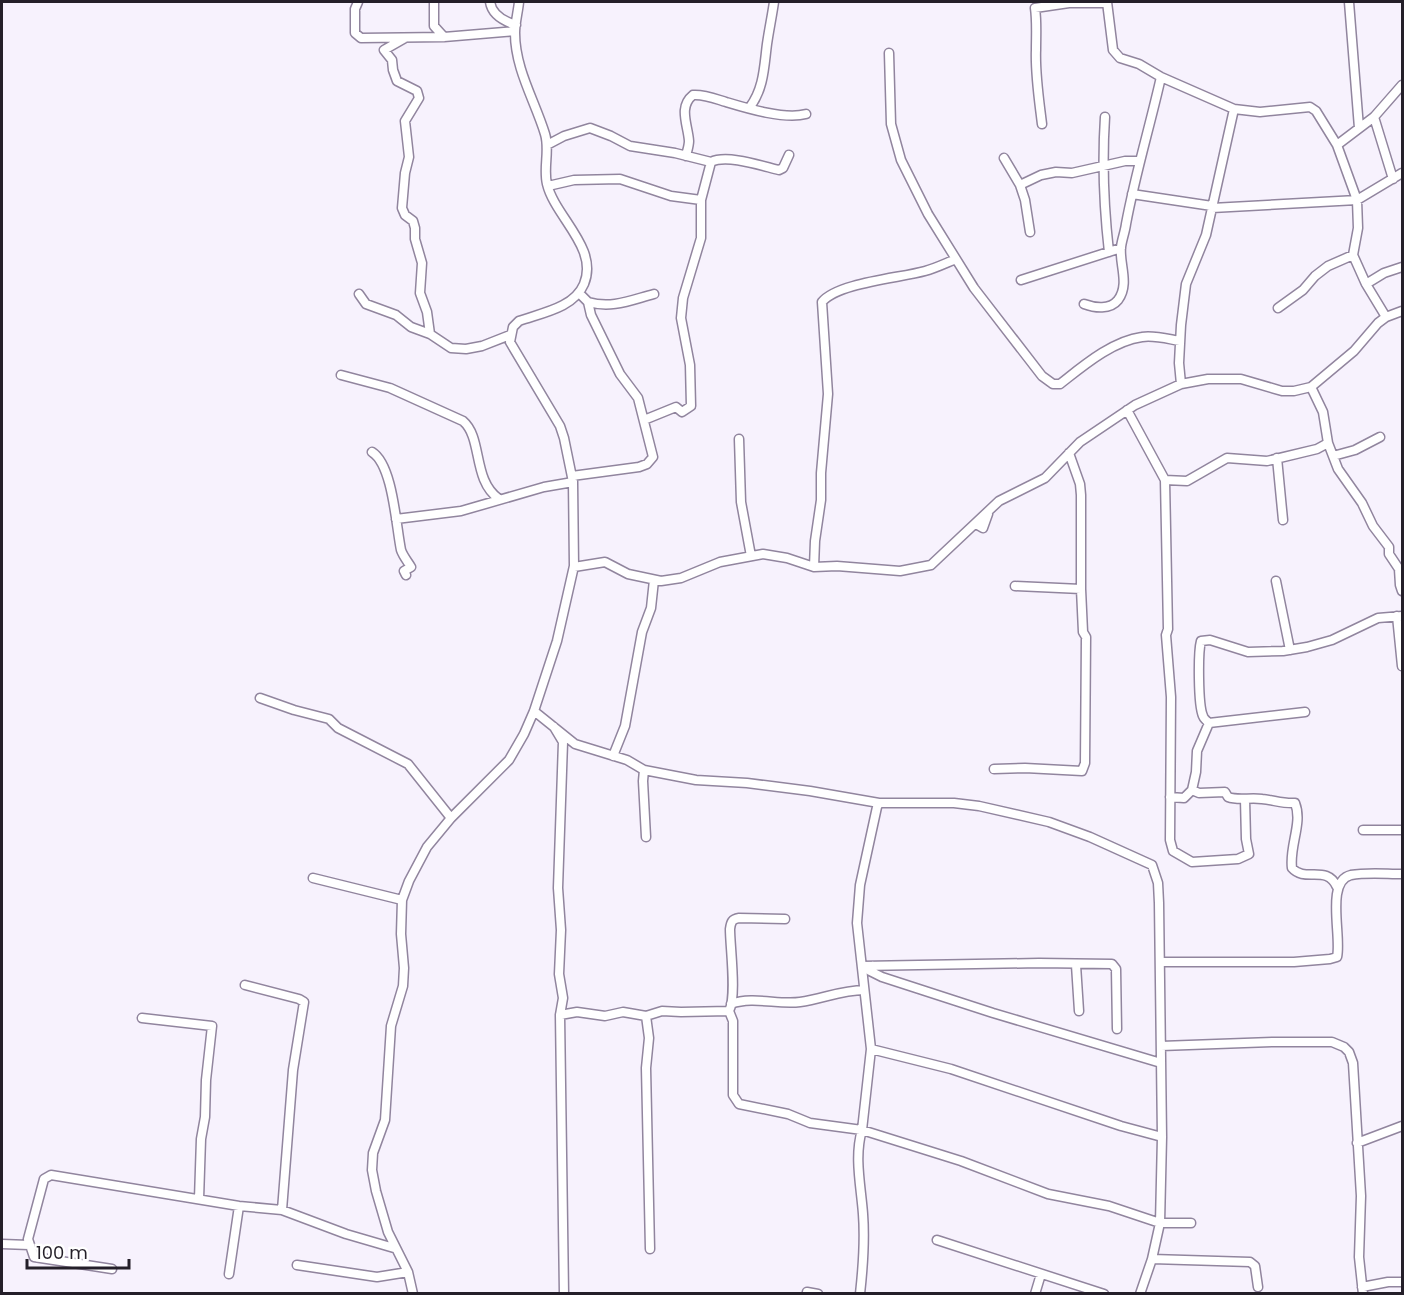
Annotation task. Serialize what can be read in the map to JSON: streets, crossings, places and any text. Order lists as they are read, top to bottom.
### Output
{
  "scale_bar": "100 m"
}
